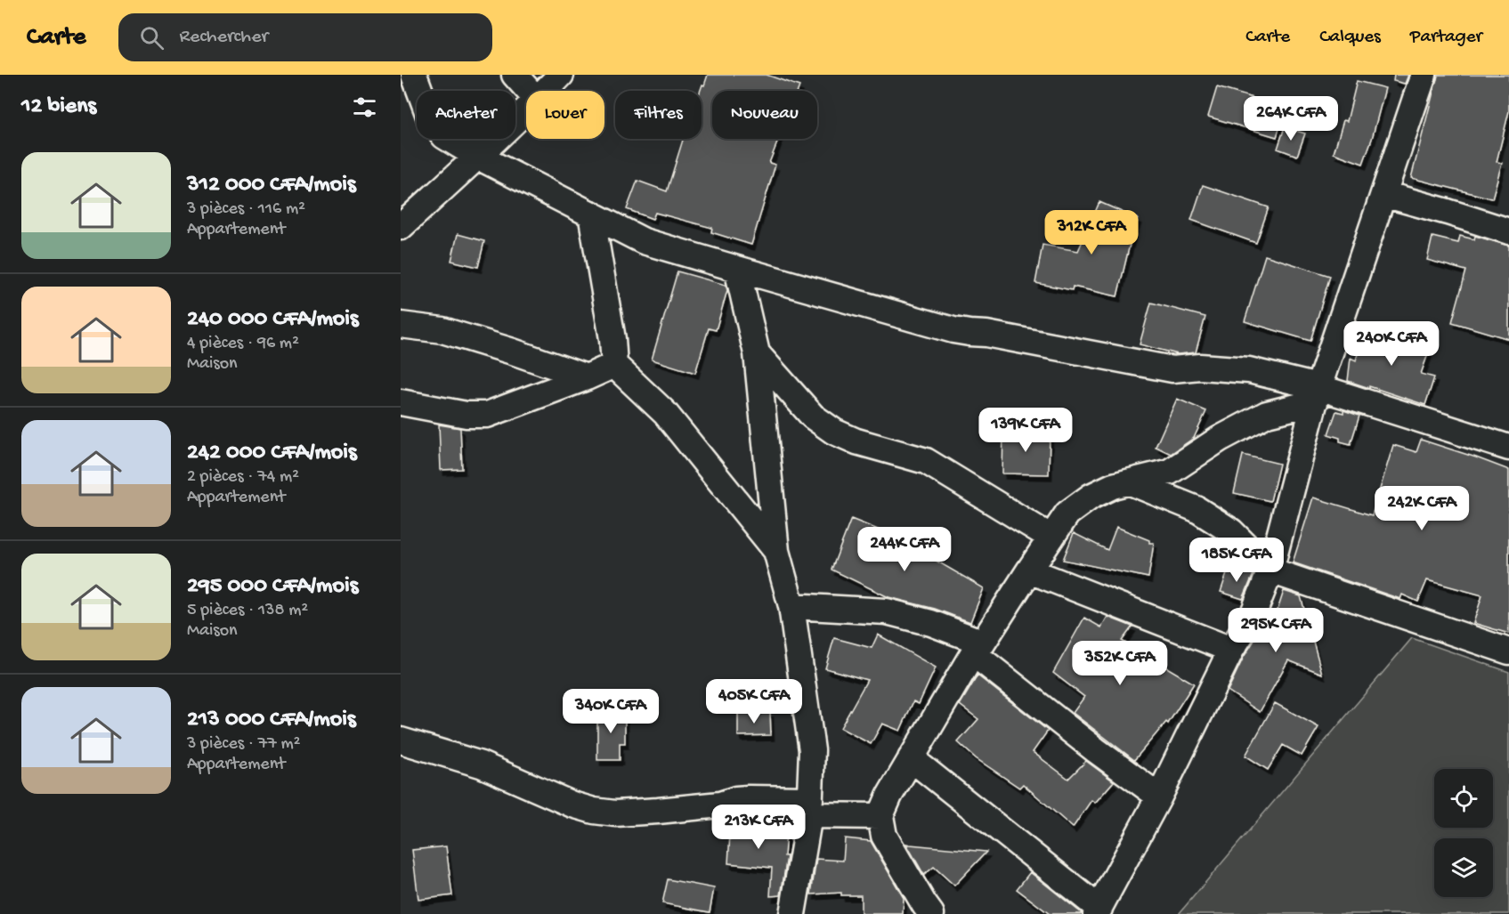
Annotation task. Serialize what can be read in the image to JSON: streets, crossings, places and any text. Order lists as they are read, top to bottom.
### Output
{
  "page": {
    "header": "Carte",
    "search": "Rechercher",
    "nav": ["Carte", "Calques", "Partager"],
    "heading": "12 biens",
    "chip": [
      "Acheter",
      "Louer",
      "Filtres",
      "Nouveau"
    ],
    "price": [
      "264K CFA",
      "312K CFA",
      "240K CFA",
      "139K CFA",
      "242K CFA",
      "244K CFA",
      "185K CFA",
      "295K CFA",
      "352K CFA",
      "405K CFA",
      "340K CFA",
      "213K CFA"
    ],
    "list": [
      {
        "name": "312 000 CFA/mois",
        "note": "3 pièces · 116 m² · Appartement"
      },
      {
        "name": "240 000 CFA/mois",
        "note": "4 pièces · 96 m² · Maison"
      },
      {
        "name": "242 000 CFA/mois",
        "note": "2 pièces · 74 m² · Appartement"
      },
      {
        "name": "295 000 CFA/mois",
        "note": "5 pièces · 138 m² · Maison"
      },
      {
        "name": "213 000 CFA/mois",
        "note": "3 pièces · 77 m² · Appartement"
      }
    ]
  }
}
